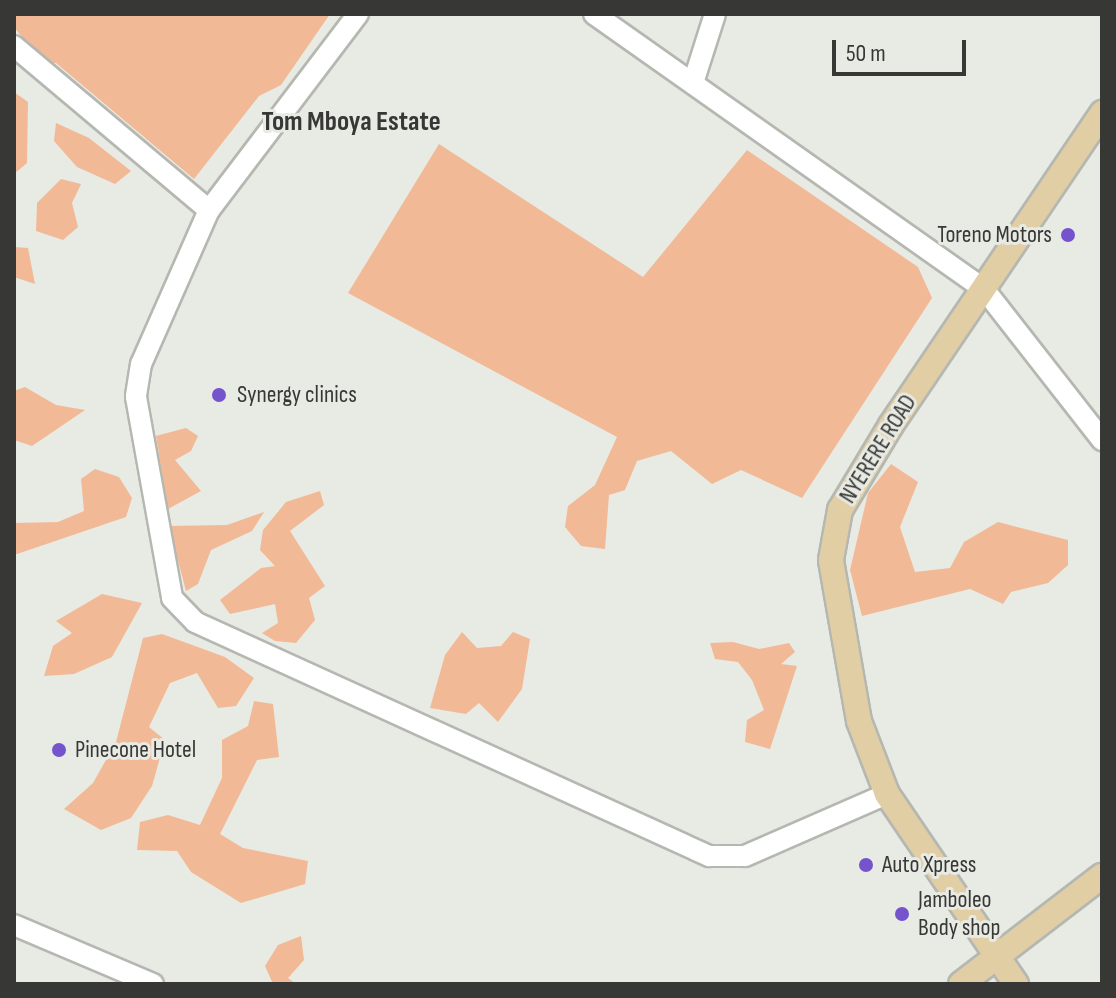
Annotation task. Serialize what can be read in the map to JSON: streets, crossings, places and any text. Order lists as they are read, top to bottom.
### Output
{
  "streets": {
    "main road": ["NYERERE ROAD"]
  },
  "districts": ["Tom Mboya Estate"],
  "places": [
    "Toreno Motors",
    "Synergy clinics",
    "Pinecone Hotel",
    "Auto Xpress",
    "Jamboleo Body shop"
  ],
  "scale_bar": "50 m"
}
